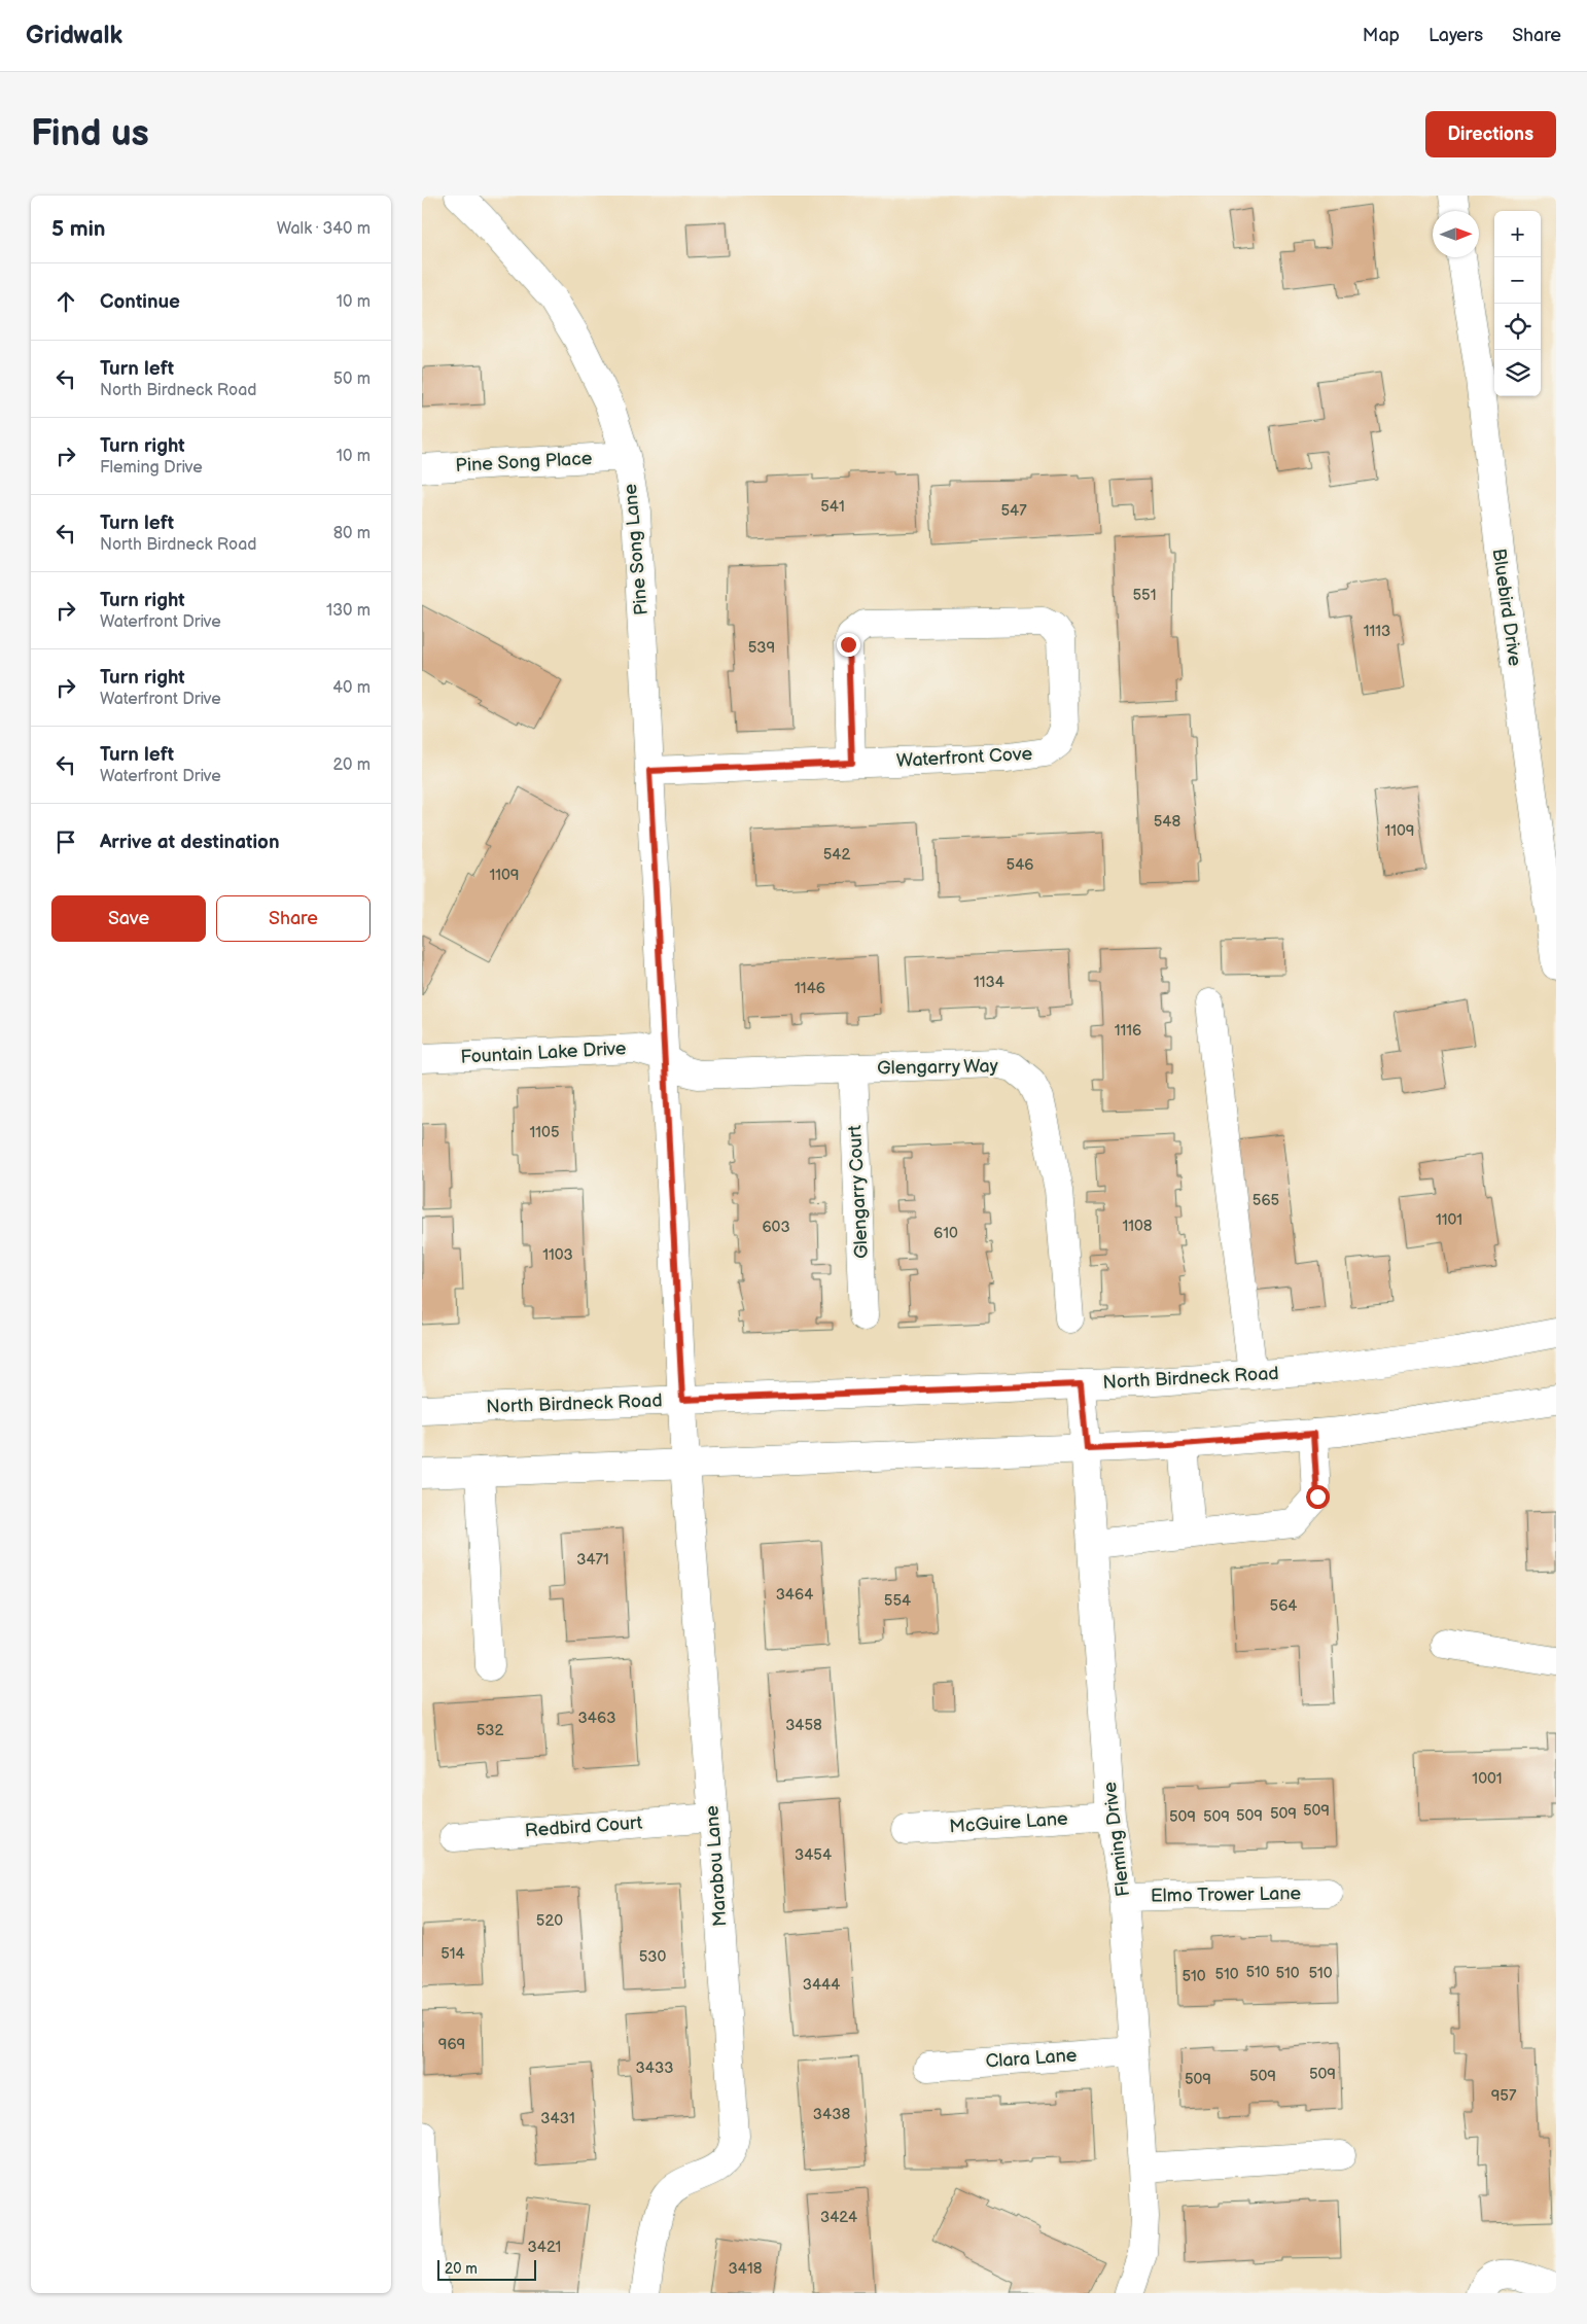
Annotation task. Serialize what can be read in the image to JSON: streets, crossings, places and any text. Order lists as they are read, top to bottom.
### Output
{
  "streets": {
    "street": [
      "Pine Song Place",
      "Pine Song Lane",
      "Bluebird Drive",
      "Waterfront Cove",
      "Fountain Lake Drive",
      "Glengarry Way",
      "Glengarry Court",
      "North Birdneck Road",
      "McGuire Lane",
      "Redbird Court",
      "Fleming Drive",
      "Marabou Lane",
      "Elmo Trower Lane",
      "Clara Lane"
    ]
  },
  "crossings": [
    ["Pine Song Place", "Pine Song Lane"],
    ["Pine Song Lane", "Waterfront Cove"],
    ["Pine Song Lane", "Fountain Lake Drive"],
    ["Pine Song Lane", "Glengarry Way"],
    ["Pine Song Lane", "Marabou Lane"],
    ["Fountain Lake Drive", "Glengarry Way"],
    ["Fountain Lake Drive", "Marabou Lane"],
    ["Glengarry Way", "Glengarry Court"],
    ["Glengarry Way", "Marabou Lane"],
    ["North Birdneck Road", "Fleming Drive"],
    ["North Birdneck Road", "Marabou Lane"],
    ["McGuire Lane", "Fleming Drive"],
    ["Redbird Court", "Marabou Lane"],
    ["Fleming Drive", "Elmo Trower Lane"],
    ["Fleming Drive", "Clara Lane"]
  ],
  "house_numbers": [
    "541",
    "547",
    "551",
    "1113",
    "539",
    "548",
    "1109",
    "542",
    "546",
    "1109",
    "1134",
    "1146",
    "1116",
    "1105",
    "565",
    "1101",
    "1108",
    "603",
    "610",
    "1103",
    "3471",
    "3464",
    "554",
    "564",
    "3463",
    "3458",
    "532",
    "1001",
    "509",
    "509",
    "509",
    "509",
    "509",
    "3454",
    "520",
    "514",
    "530",
    "510",
    "510",
    "510",
    "510",
    "510",
    "3444",
    "969",
    "3433",
    "509",
    "509",
    "509",
    "957",
    "3438",
    "3431",
    "3424",
    "3421",
    "3418"
  ],
  "scale_bar": "20 m",
  "north": "right",
  "page": {
    "header": "Gridwalk",
    "nav": ["Map", "Layers", "Share"],
    "buttons": [
      "Directions",
      ["Save", "Share"]
    ],
    "title": "Find us",
    "heading": ["5 min", "Walk · 340 m"],
    "map_buttons": ["+", "−"],
    "list": [
      ["Continue", "10 m"],
      ["Turn left", "North Birdneck Road", "50 m"],
      ["Turn right", "Fleming Drive", "10 m"],
      ["Turn left", "North Birdneck Road", "80 m"],
      ["Turn right", "Waterfront Drive", "130 m"],
      ["Turn right", "Waterfront Drive", "40 m"],
      ["Turn left", "Waterfront Drive", "20 m"],
      "Arrive at destination"
    ],
    "scale": "20 m"
  }
}
